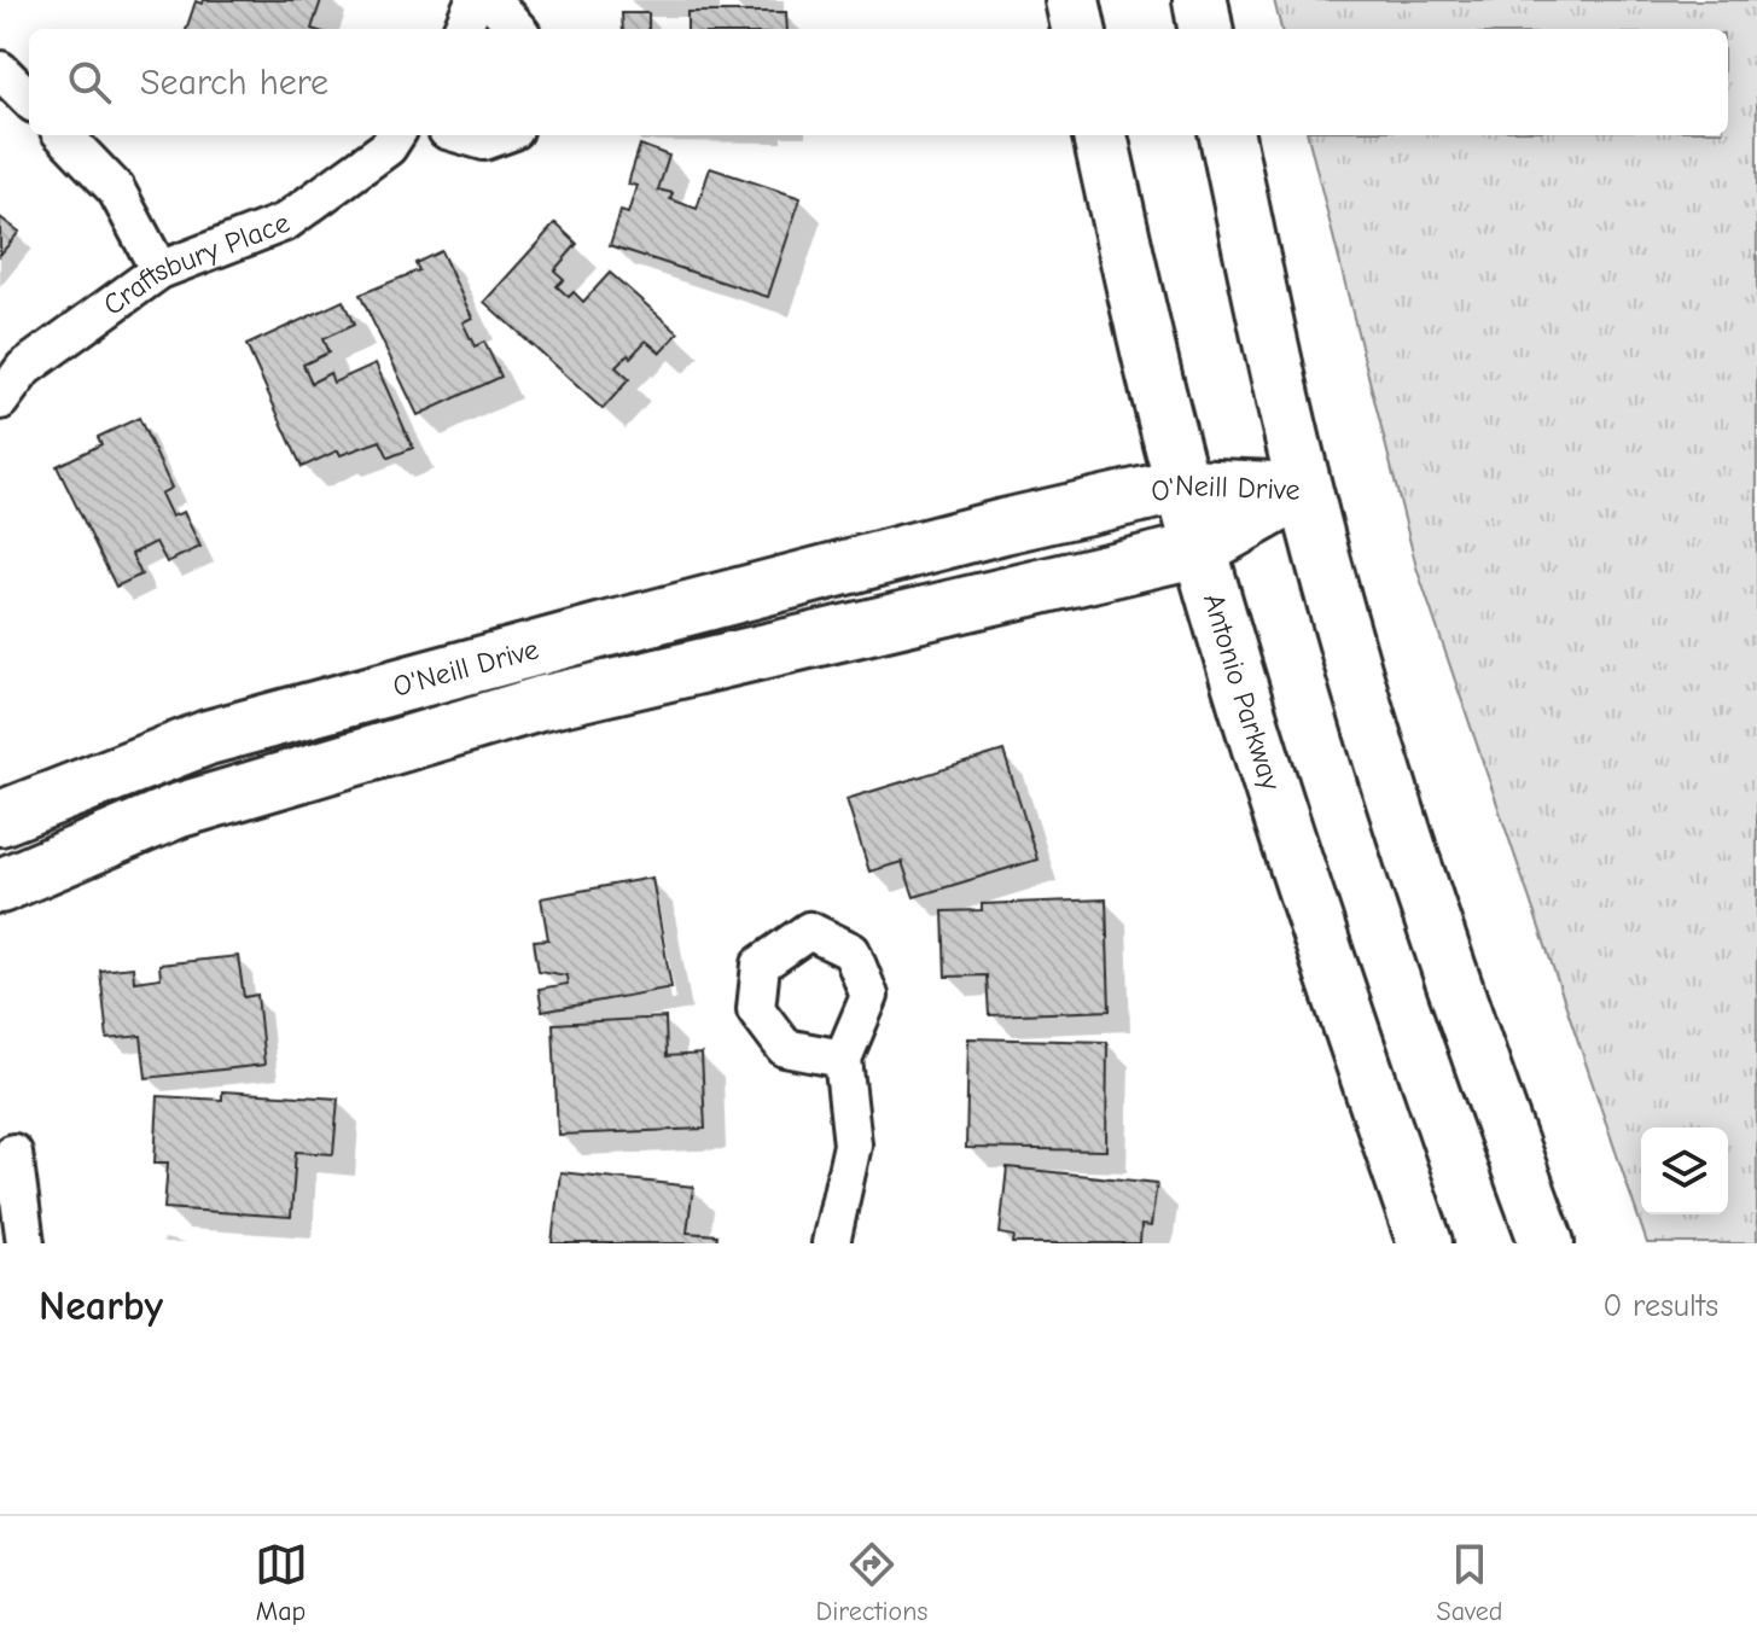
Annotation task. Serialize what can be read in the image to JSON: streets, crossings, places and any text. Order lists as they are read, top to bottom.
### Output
{
  "streets": {
    "main road": ["O'Neill Drive", "Antonio Parkway"],
    "street": ["Craftsbury Place"]
  },
  "crossings": [
    ["O'Neill Drive", "Antonio Parkway"]
  ],
  "page": {
    "search": "Search here",
    "heading": ["Nearby", "0 results"],
    "nav": ["Map", "Directions", "Saved"]
  }
}
